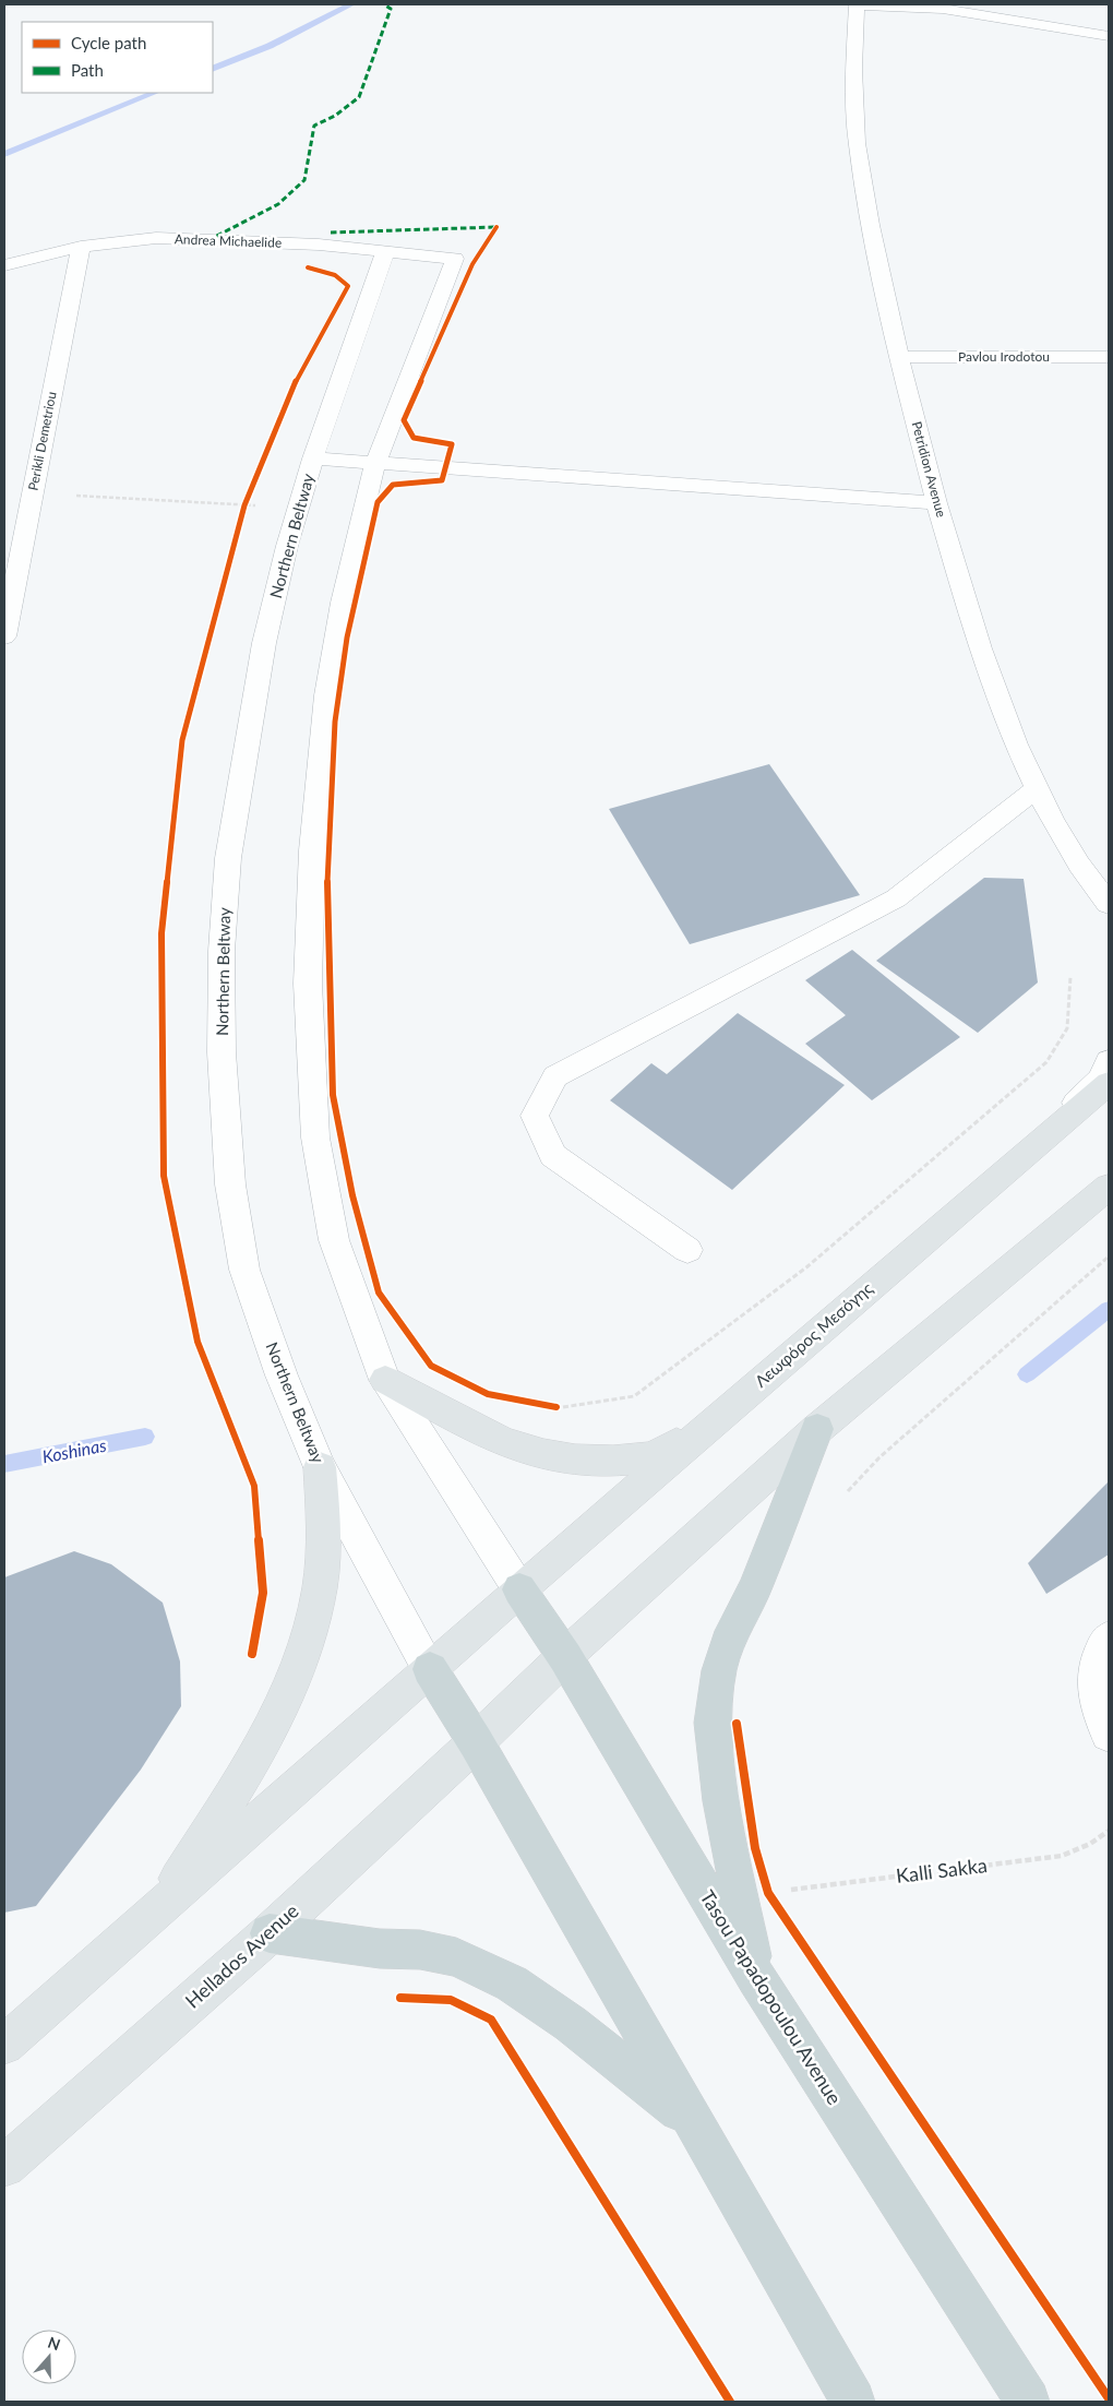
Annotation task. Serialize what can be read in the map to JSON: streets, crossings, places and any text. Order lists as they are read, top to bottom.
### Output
{
  "streets": {
    "highway": ["Tasou Papadopoulou Avenue"],
    "main road": ["Λεωφόρος Μεσόγης", "Hellados Avenue"],
    "street": [
      "Andrea Michaelide",
      "Pavlou Irodotou",
      "Perikli Demetriou",
      "Petridion Avenue",
      "Northern Beltway"
    ],
    "path": ["Kalli Sakka"]
  },
  "crossings": [
    ["Andrea Michaelide", "Perikli Demetriou"],
    ["Andrea Michaelide", "Northern Beltway"],
    ["Pavlou Irodotou", "Petridion Avenue"],
    ["Northern Beltway", "Λεωφόρος Μεσόγης"],
    ["Λεωφόρος Μεσόγης", "Tasou Papadopoulou Avenue"],
    ["Hellados Avenue", "Tasou Papadopoulou Avenue"]
  ],
  "water": ["Koshinas"],
  "legend": ["Cycle path", "Path"],
  "north": "top"
}
